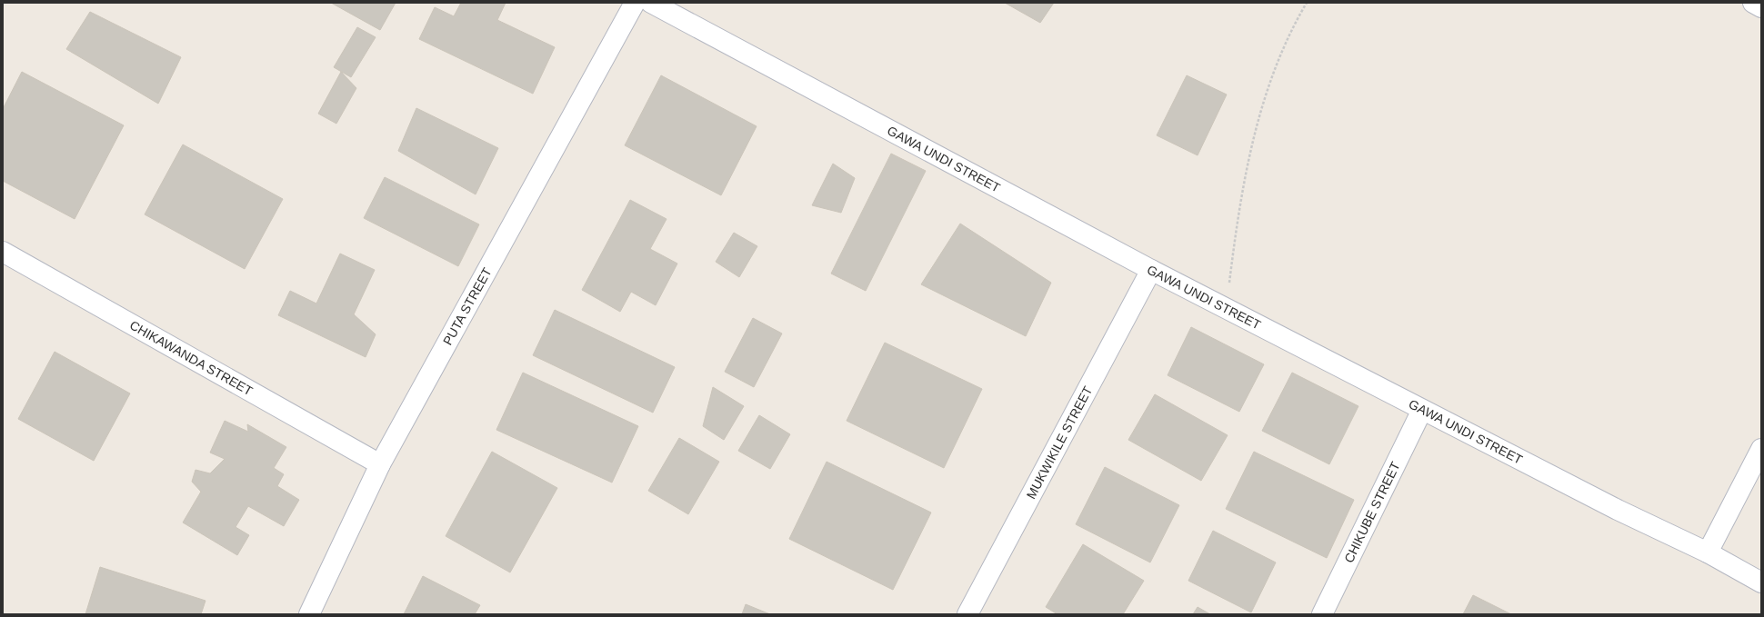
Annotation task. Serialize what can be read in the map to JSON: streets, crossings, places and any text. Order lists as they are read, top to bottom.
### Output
{
  "streets": {
    "street": [
      "GAWA UNDI STREET",
      "PUTA STREET",
      "CHIKAWANDA STREET",
      "MUKWIKILE STREET",
      "CHIKUBE STREET"
    ]
  },
  "crossings": [
    ["GAWA UNDI STREET", "MUKWIKILE STREET"],
    ["GAWA UNDI STREET", "CHIKUBE STREET"],
    ["PUTA STREET", "CHIKAWANDA STREET"]
  ]
}
